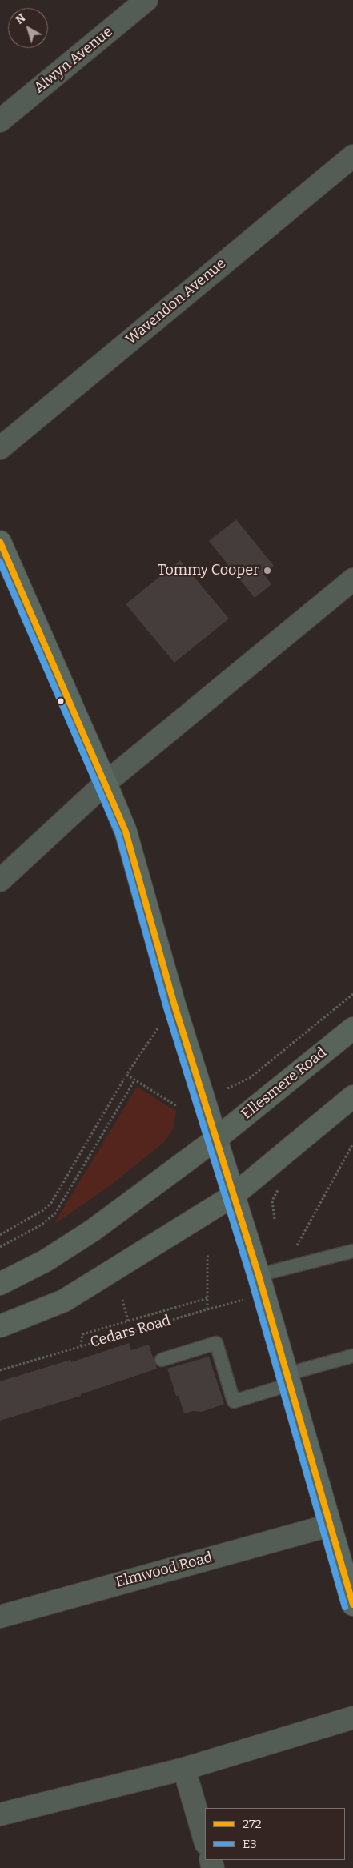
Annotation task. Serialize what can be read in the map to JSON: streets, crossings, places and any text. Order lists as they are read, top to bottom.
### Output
{
  "streets": {
    "highway": ["Ellesmere Road"],
    "street": ["Alwyn Avenue", "Wavendon Avenue", "Elmwood Road"],
    "path": ["Cedars Road"]
  },
  "places": ["Tommy Cooper"],
  "lines": ["transit line 272", "transit line E3"],
  "legend": ["272", "E3"],
  "north": "top left"
}
